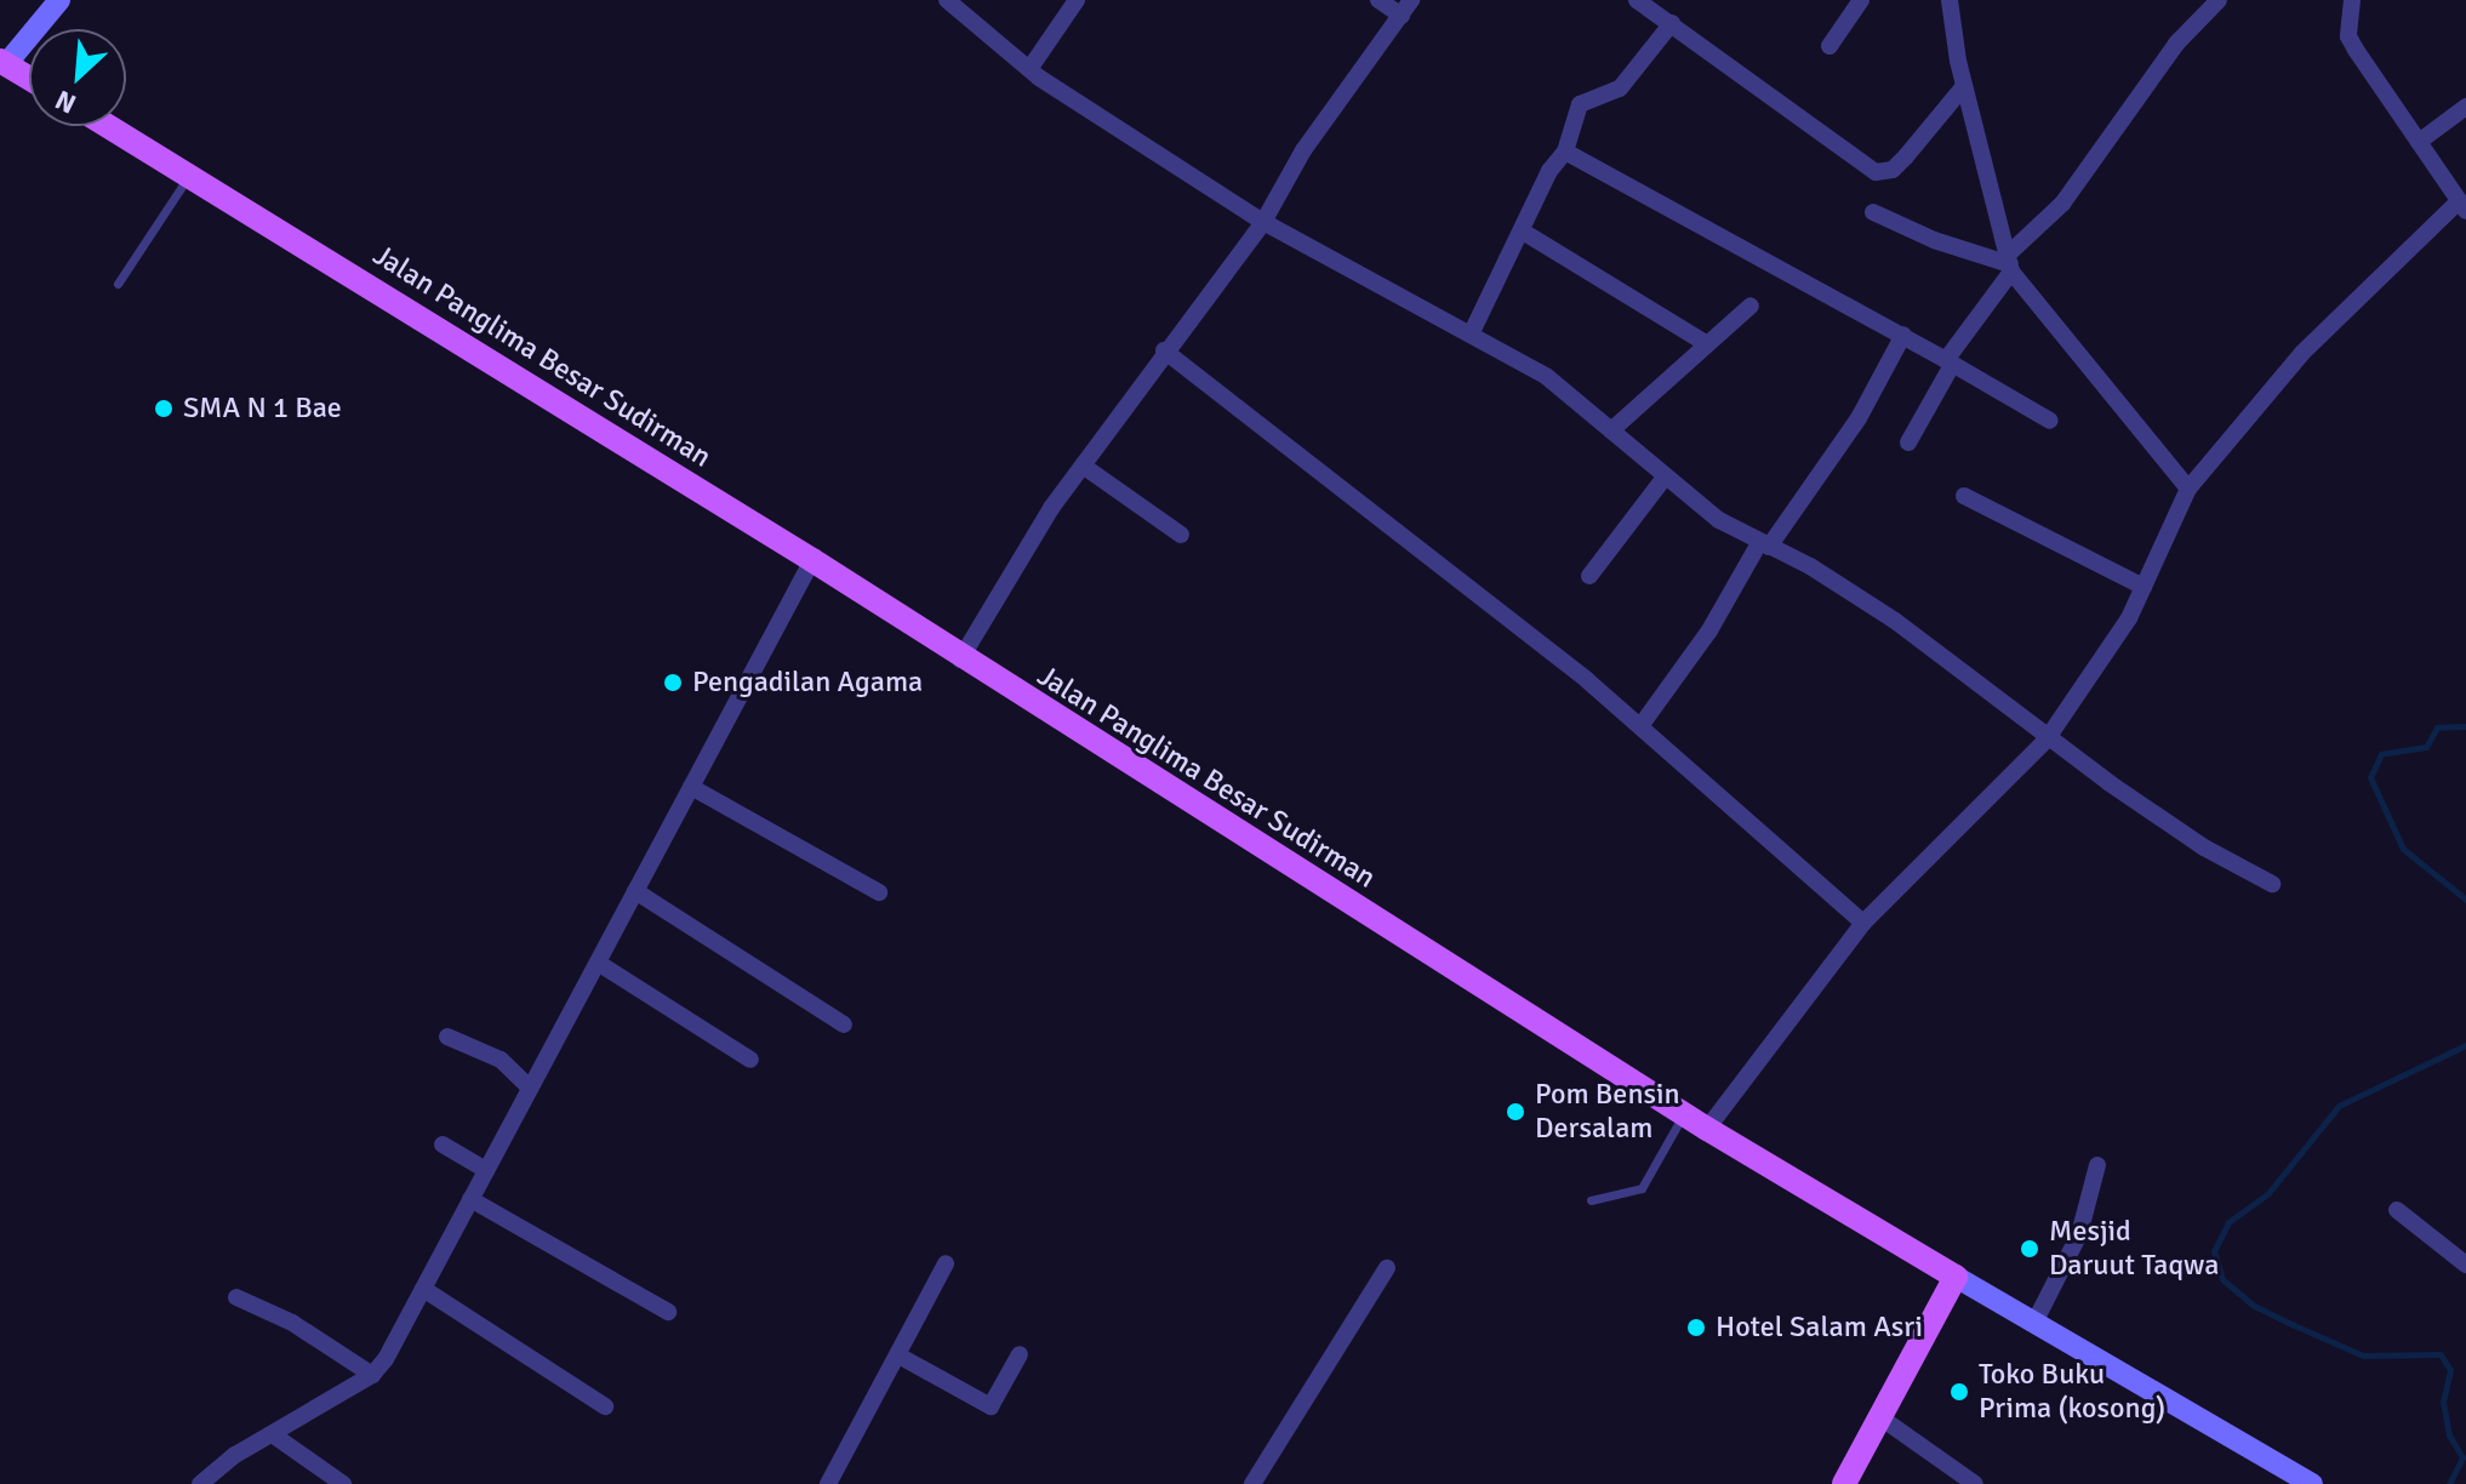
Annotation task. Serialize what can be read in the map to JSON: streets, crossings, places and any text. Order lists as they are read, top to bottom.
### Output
{
  "streets": {
    "main road": ["Jalan Panglima Besar Sudirman"]
  },
  "places": [
    "SMA N 1 Bae",
    "Pengadilan Agama",
    "Pom Bensin Dersalam",
    "Mesjid Daruut Taqwa",
    "Hotel Salam Asri",
    "Toko Buku Prima (kosong)"
  ],
  "north": "bottom left"
}
